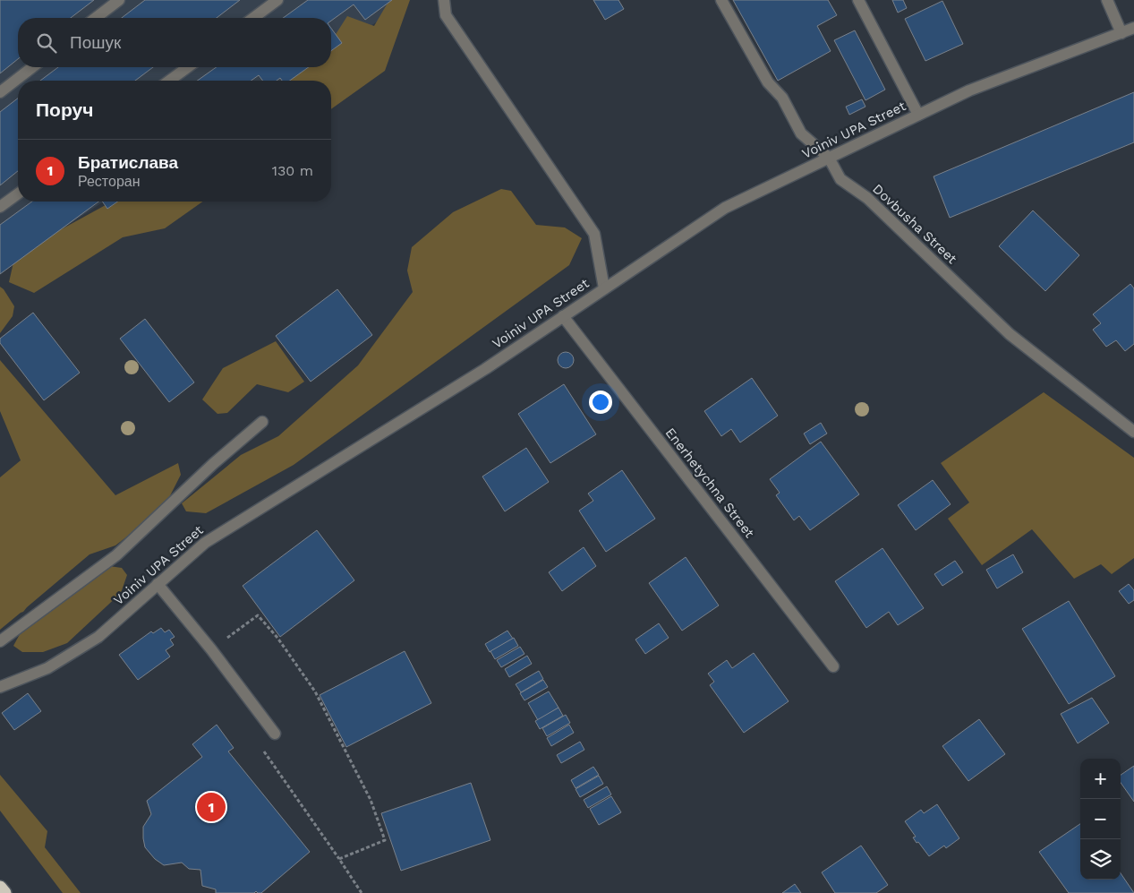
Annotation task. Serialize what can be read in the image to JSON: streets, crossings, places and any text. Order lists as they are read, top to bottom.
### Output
{
  "streets": {
    "street": ["Voiniv UPA Street", "Dovbusha Street", "Enerhetychna Street"]
  },
  "crossings": [
    ["Voiniv UPA Street", "Dovbusha Street"],
    ["Voiniv UPA Street", "Enerhetychna Street"]
  ],
  "page": {
    "search": "Пошук",
    "heading": "Поруч",
    "list": [
      {
        "mark": "1",
        "name": "Братислава",
        "note": "Ресторан",
        "value": "130 m"
      }
    ],
    "map_buttons": ["+", "−"],
    "pins": "1"
  }
}
